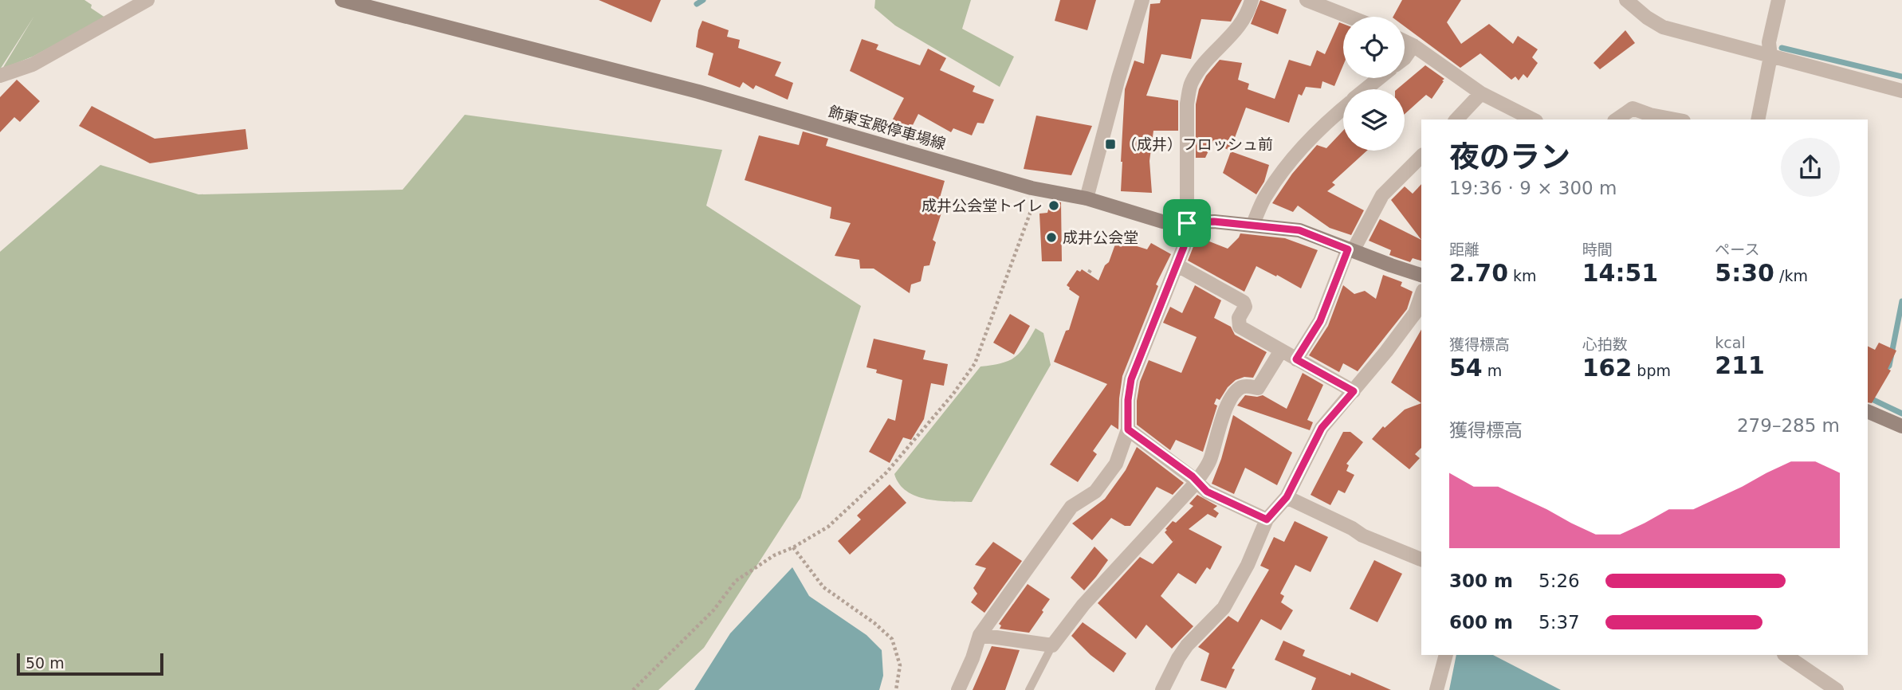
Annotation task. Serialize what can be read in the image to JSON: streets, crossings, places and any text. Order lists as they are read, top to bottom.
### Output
{
  "streets": {
    "main road": ["飾東宝殿停車場線"]
  },
  "places": {
    "transit": ["（成井）フロッシュ前"],
    "other": ["成井公会堂トイレ", "成井公会堂"]
  },
  "scale_bar": "50 m",
  "page": {
    "heading": ["夜のラン", "19:36 · 9 × 300 m"],
    "stats": [
      ["距離", "2.70 km"],
      ["時間", "14:51"],
      ["ペース", "5:30 /km"],
      ["獲得標高", "54 m"],
      ["心拍数", "162 bpm"],
      ["kcal", "211"]
    ],
    "chart": ["獲得標高", "279–285 m"],
    "list": [
      {
        "name": "300 m",
        "note": "5:26"
      },
      {
        "name": "600 m",
        "note": "5:37"
      }
    ],
    "scale": "50 m"
  }
}
